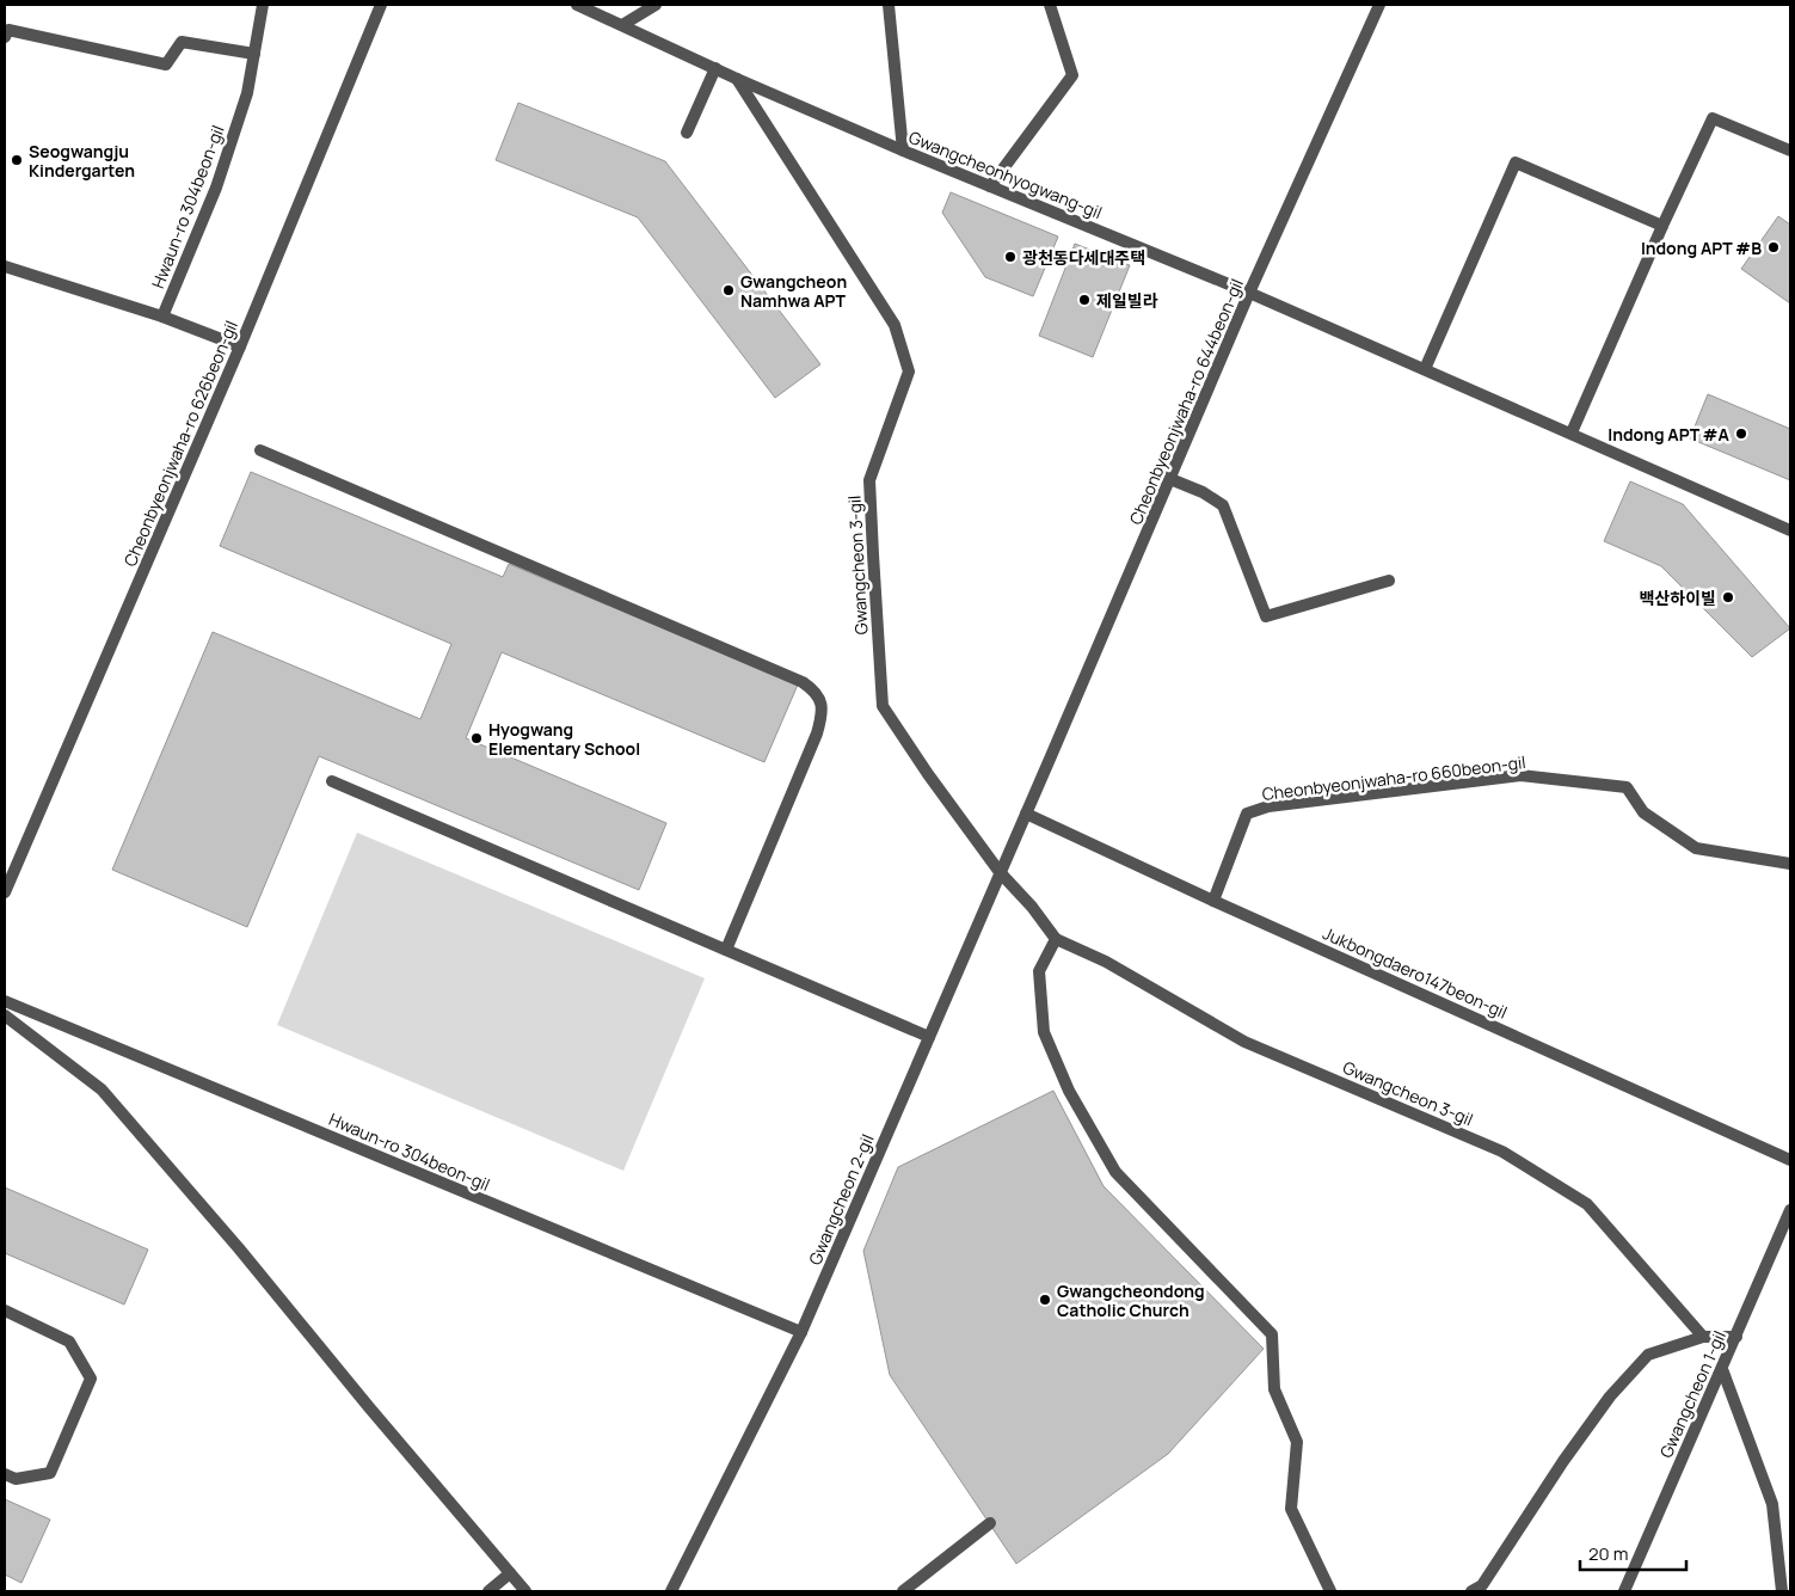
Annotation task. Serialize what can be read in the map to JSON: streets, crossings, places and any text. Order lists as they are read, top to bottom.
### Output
{
  "streets": {
    "street": [
      "Gwangcheonhyogwang-gil",
      "Hwaun-ro 304beon-gil",
      "Cheonbyeonjwaha-ro 644beon-gil",
      "Cheonbyeonjwaha-ro 626beon-gil",
      "Gwangcheon 3-gil",
      "Cheonbyeonjwaha-ro 660beon-gil",
      "Jukbongdaero147beon-gil",
      "Gwangcheon 2-gil",
      "Gwangcheon 1-gil"
    ]
  },
  "crossings": [
    ["Gwangcheonhyogwang-gil", "Cheonbyeonjwaha-ro 644beon-gil"],
    ["Gwangcheonhyogwang-gil", "Gwangcheon 3-gil"],
    ["Hwaun-ro 304beon-gil", "Gwangcheon 2-gil"],
    ["Cheonbyeonjwaha-ro 644beon-gil", "Jukbongdaero147beon-gil"],
    ["Cheonbyeonjwaha-ro 644beon-gil", "Gwangcheon 2-gil"],
    ["Gwangcheon 3-gil", "Gwangcheon 2-gil"],
    ["Cheonbyeonjwaha-ro 660beon-gil", "Jukbongdaero147beon-gil"],
    ["Jukbongdaero147beon-gil", "Gwangcheon 2-gil"]
  ],
  "places": [
    "Seogwangju Kindergarten",
    "Indong APT #B",
    "광천동다세대주택",
    "Gwangcheon Namhwa APT",
    "제일빌라",
    "Indong APT #A",
    "백산하이빌",
    "Hyogwang Elementary School",
    "Gwangcheondong Catholic Church"
  ],
  "scale_bar": "20 m"
}
